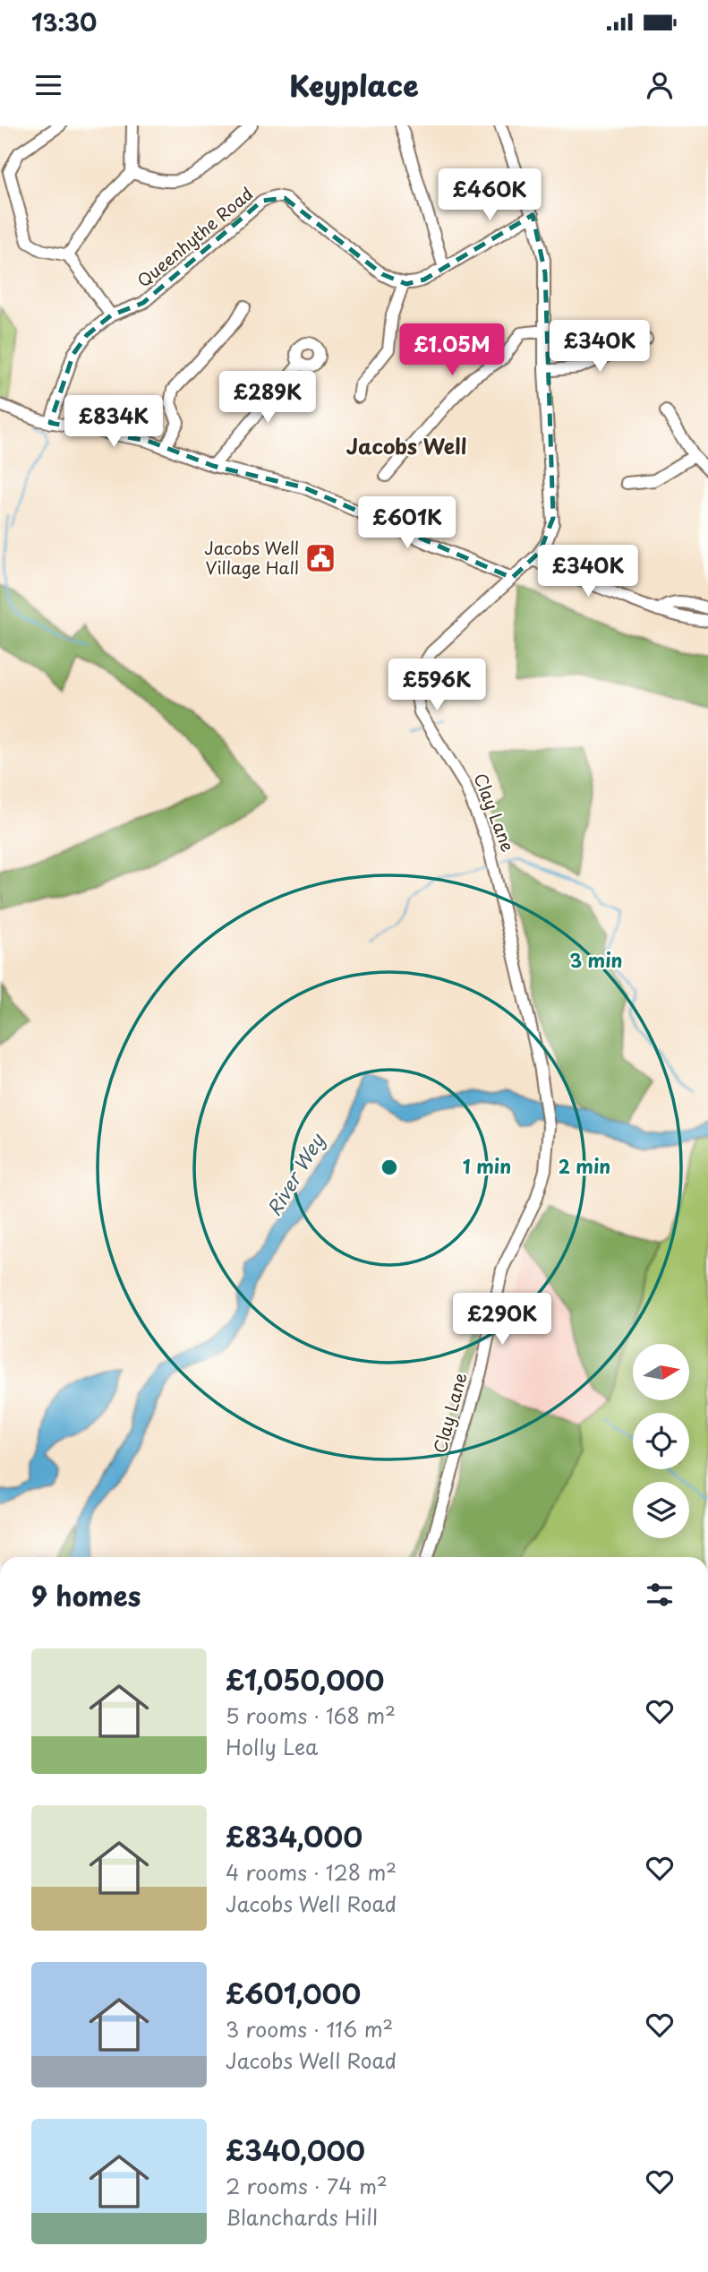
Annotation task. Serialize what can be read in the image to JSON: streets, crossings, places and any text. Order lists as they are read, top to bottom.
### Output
{
  "streets": {
    "street": ["Queenhythe Road", "Clay Lane"]
  },
  "districts": ["Jacobs Well"],
  "water": ["River Wey"],
  "places": {
    "public building": ["Jacobs Well Village Hall"]
  },
  "north": "right",
  "page": {
    "status": "13:30",
    "header": "Keyplace",
    "price": [
      "£460K",
      "£340K",
      "£1.05M",
      "£289K",
      "£834K",
      "£601K",
      "£340K",
      "£596K",
      "£290K"
    ],
    "heading": "9 homes",
    "list": [
      {
        "name": "£1,050,000",
        "note": "5 rooms · 168 m² · Holly Lea"
      },
      {
        "name": "£834,000",
        "note": "4 rooms · 128 m² · Jacobs Well Road"
      },
      {
        "name": "£601,000",
        "note": "3 rooms · 116 m² · Jacobs Well Road"
      },
      {
        "name": "£340,000",
        "note": "2 rooms · 74 m² · Blanchards Hill"
      }
    ]
  },
  "rings": ["3 min", "1 min", "2 min"]
}
